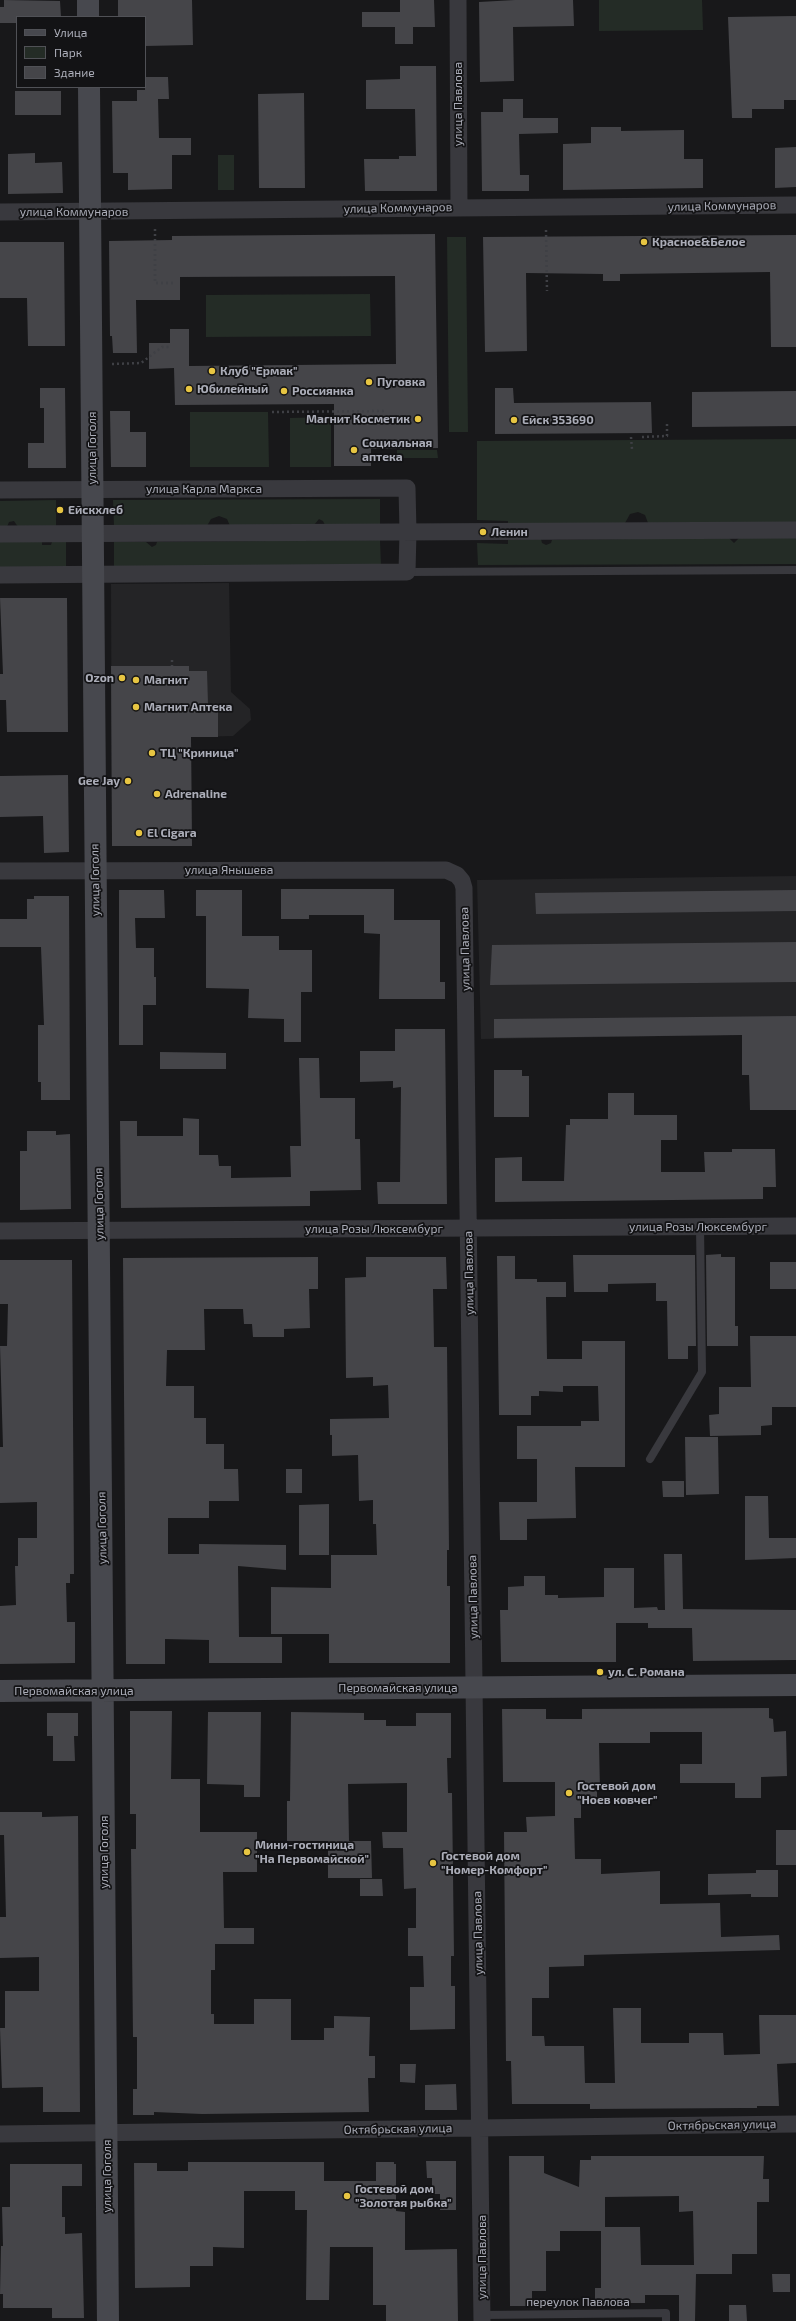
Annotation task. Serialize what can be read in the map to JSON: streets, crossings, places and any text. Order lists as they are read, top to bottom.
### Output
{
  "streets": {
    "street": [
      "улица Павлова",
      "улица Коммунаров",
      "улица Гоголя",
      "улица Карла Маркса",
      "улица Янышева",
      "улица Розы Люксембург",
      "Первомайская улица",
      "Октябрьская улица"
    ],
    "lane": ["переулок Павлова"]
  },
  "crossings": [
    ["улица Павлова", "улица Коммунаров"],
    ["улица Павлова", "улица Янышева"],
    ["улица Павлова", "улица Розы Люксембург"],
    ["улица Павлова", "Первомайская улица"],
    ["улица Павлова", "Октябрьская улица"],
    ["улица Павлова", "переулок Павлова"],
    ["улица Коммунаров", "улица Гоголя"],
    ["улица Гоголя", "улица Карла Маркса"],
    ["улица Гоголя", "улица Янышева"],
    ["улица Гоголя", "улица Розы Люксембург"],
    ["улица Гоголя", "Первомайская улица"],
    ["улица Гоголя", "Октябрьская улица"]
  ],
  "places": [
    "Красное&Белое",
    "Клуб \"Ермак\"",
    "Пуговка",
    "Юбилейный",
    "Россиянка",
    "Магнит Косметик",
    "Ейск 353690",
    "Социальная аптека",
    "Ейскхлеб",
    "Ленин",
    "Ozon",
    "Магнит",
    "Магнит Аптека",
    "ТЦ \"Криница\"",
    "Gee Jay",
    "Аdrenaline",
    "El Cigara",
    "ул. С. Романа",
    "Гостевой дом \"Ноев ковчег\"",
    "Мини-гостиница \"На Первомайской\"",
    "Гостевой дом \"Номер-Комфорт\"",
    "Гостевой дом \"Золотая рыбка\""
  ],
  "legend": ["Улица", "Парк", "Здание"]
}
